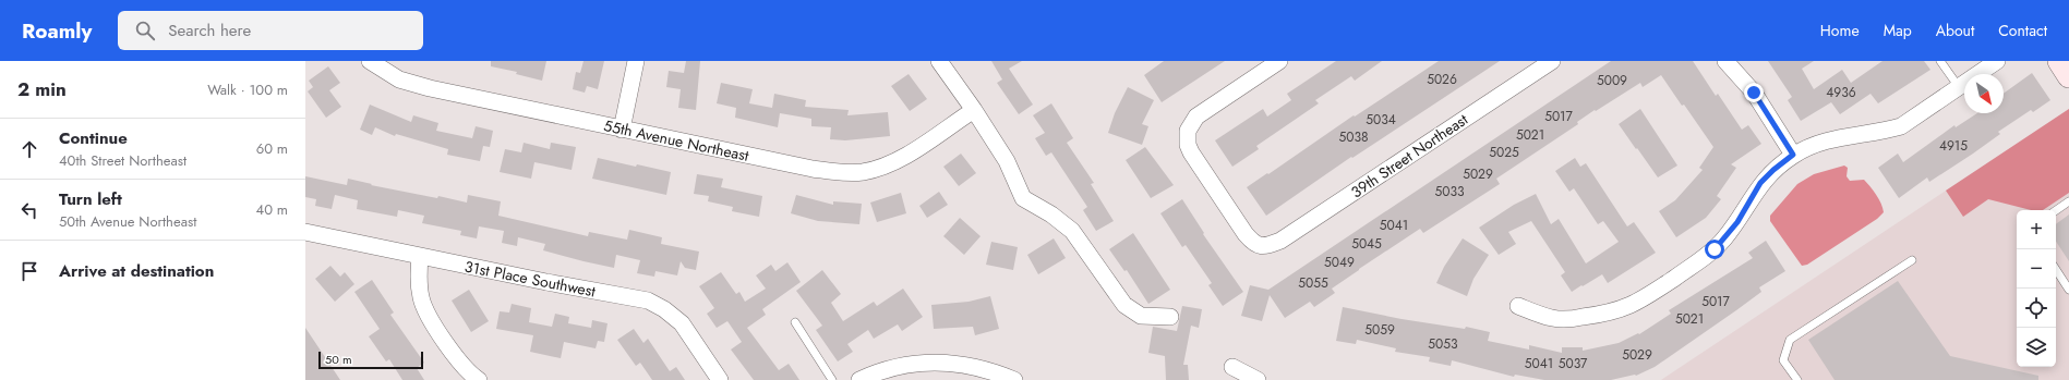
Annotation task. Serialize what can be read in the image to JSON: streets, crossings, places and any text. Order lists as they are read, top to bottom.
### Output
{
  "streets": {
    "street": ["55th Avenue Northeast", "39th Street Northeast", "31st Place Southwest"]
  },
  "house_numbers": [
    "5026",
    "5009",
    "4936",
    "5017",
    "5034",
    "5021",
    "5038",
    "4915",
    "5025",
    "5029",
    "5033",
    "5041",
    "5045",
    "5049",
    "5055",
    "5017",
    "5021",
    "5059",
    "5053",
    "5029",
    "5041",
    "5037"
  ],
  "scale_bar": "50 m",
  "north": "bottom right",
  "page": {
    "header": "Roamly",
    "search": "Search here",
    "nav": [
      "Home",
      "Map",
      "About",
      "Contact"
    ],
    "heading": ["2 min", "Walk · 100 m"],
    "list": [
      ["Continue", "40th Street Northeast", "60 m"],
      ["Turn left", "50th Avenue Northeast", "40 m"],
      "Arrive at destination"
    ],
    "map_buttons": ["+", "−"],
    "scale": "50 m"
  }
}
